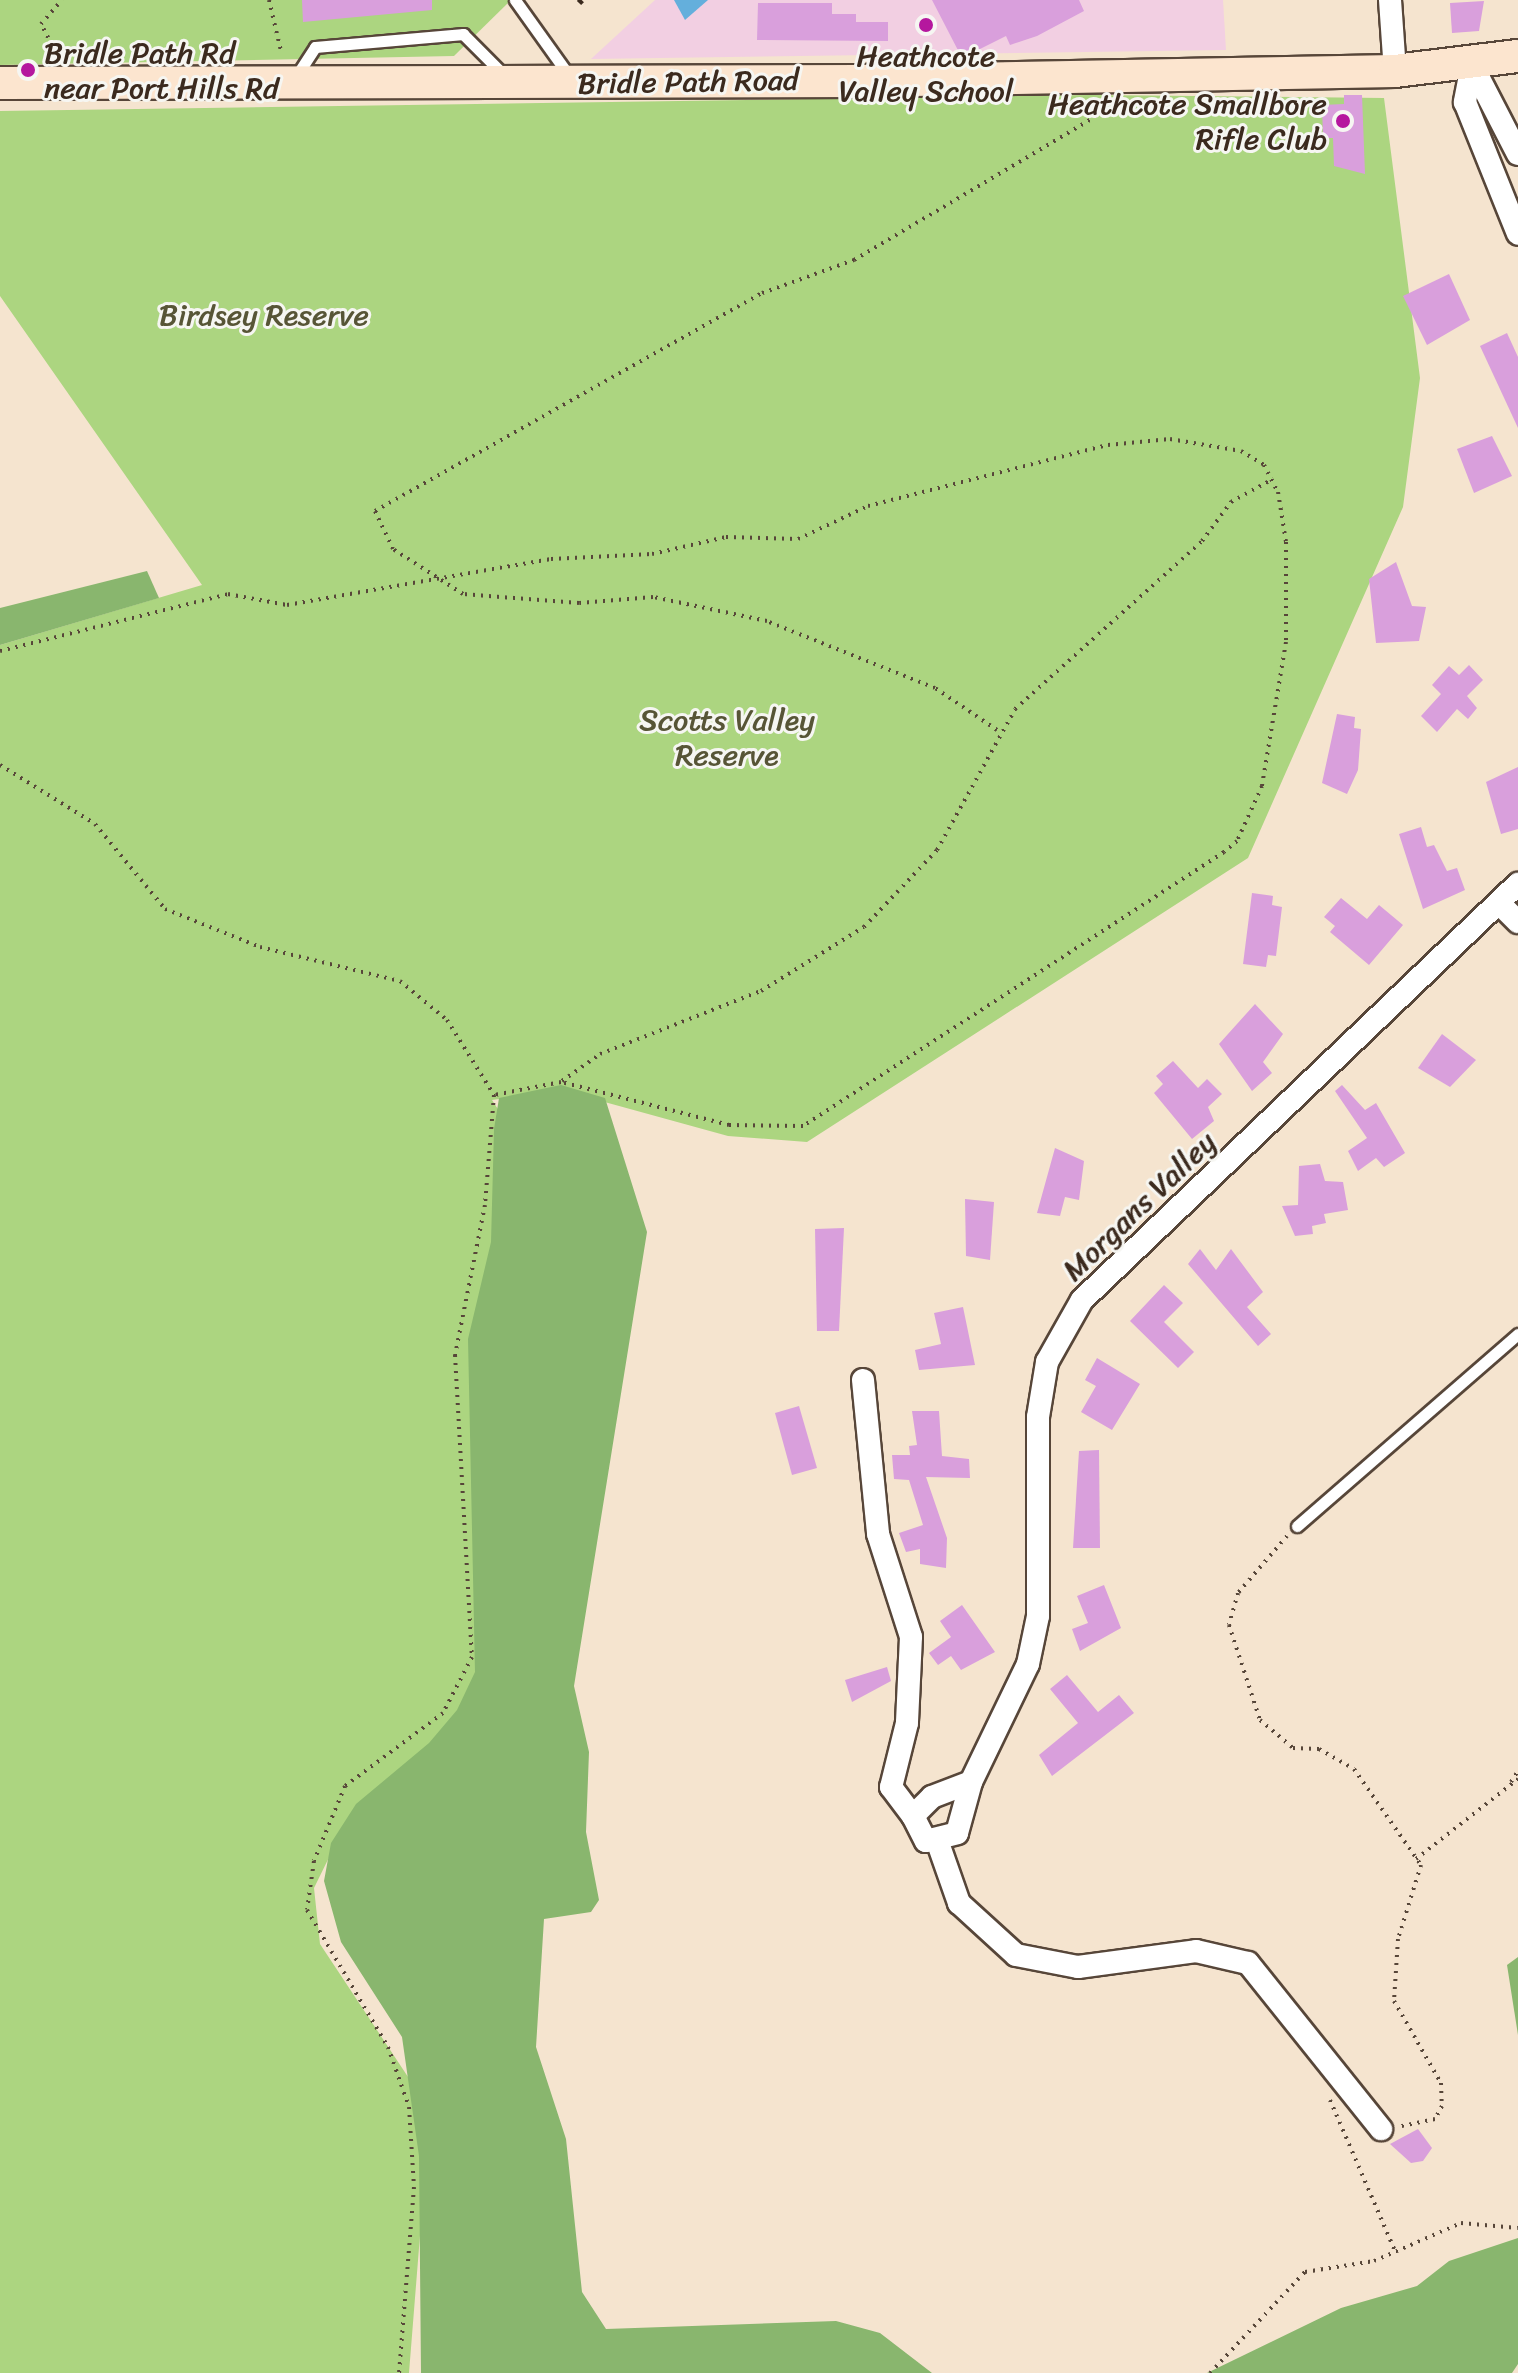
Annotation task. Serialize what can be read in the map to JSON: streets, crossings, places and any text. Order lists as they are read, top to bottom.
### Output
{
  "streets": {
    "street": ["Bridle Path Road", "Morgans Valley"]
  },
  "parks": ["Birdsey Reserve", "Scotts Valley Reserve"],
  "places": ["Heathcote Valley School", "Bridle Path Rd near Port Hills Rd", "Heathcote Smallbore Rifle Club"]
}
